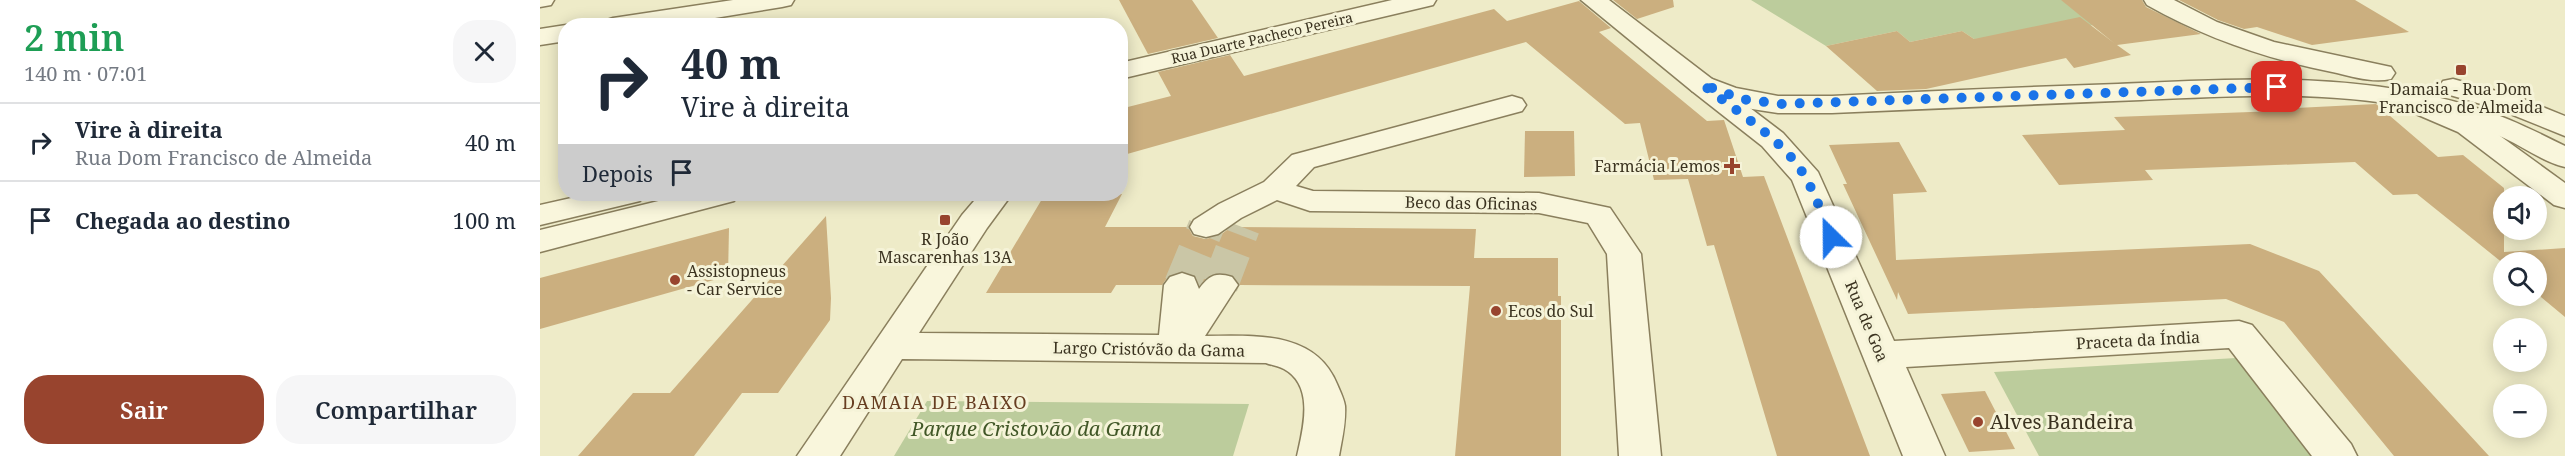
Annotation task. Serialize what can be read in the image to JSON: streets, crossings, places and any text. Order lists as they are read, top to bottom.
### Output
{
  "streets": {
    "street": [
      "Rua Duarte Pacheco Pereira",
      "Beco das Oficinas",
      "Rua de Goa",
      "Praceta da Índia",
      "Largo Cristóvão da Gama"
    ]
  },
  "crossings": [
    ["Rua de Goa", "Praceta da Índia"]
  ],
  "districts": ["DAMAIA DE BAIXO"],
  "parks": ["Parque Cristovão da Gama"],
  "places": {
    "transit": ["Damaia - Rua Dom Francisco de Almeida", "R João Mascarenhas 13A"],
    "health": ["Farmácia Lemos"],
    "other": ["Assistopneus - Car Service", "Ecos do Sul", "Alves Bandeira"]
  },
  "page": {
    "heading": ["2 min", "140 m · 07:01"],
    "turn": ["40 m", "Vire à direita"],
    "list": [
      {
        "name": "Vire à direita",
        "note": "Rua Dom Francisco de Almeida",
        "value": "40 m"
      },
      {
        "name": "Chegada ao destino",
        "value": "100 m"
      }
    ],
    "then": "Depois",
    "map_buttons": ["+", "−"],
    "buttons": ["Sair", "Compartilhar"]
  }
}
